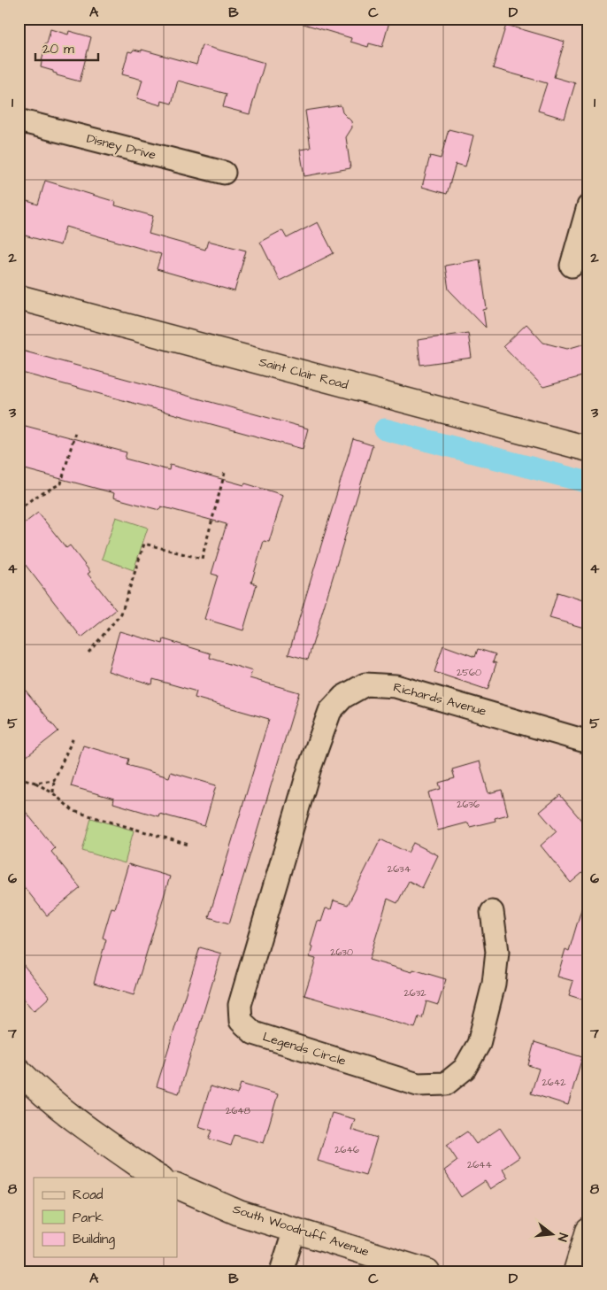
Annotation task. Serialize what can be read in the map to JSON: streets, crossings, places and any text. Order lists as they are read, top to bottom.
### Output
{
  "streets": {
    "street": [
      "Disney Drive",
      "Saint Clair Road",
      "Richards Avenue",
      "Legends Circle",
      "South Woodruff Avenue"
    ]
  },
  "crossings": [
    ["Richards Avenue", "Legends Circle"]
  ],
  "house_numbers": [
    "2560",
    "2636",
    "2634",
    "2630",
    "2632",
    "2642",
    "2648",
    "2646",
    "2644"
  ],
  "legend": ["Road", "Park", "Building"],
  "scale_bar": "20 m",
  "north": "right",
  "grid": {
    "columns": [
      "A",
      "B",
      "C",
      "D"
    ],
    "rows": [
      "1",
      "2",
      "3",
      "4",
      "5",
      "6",
      "7",
      "8"
    ]
  }
}
